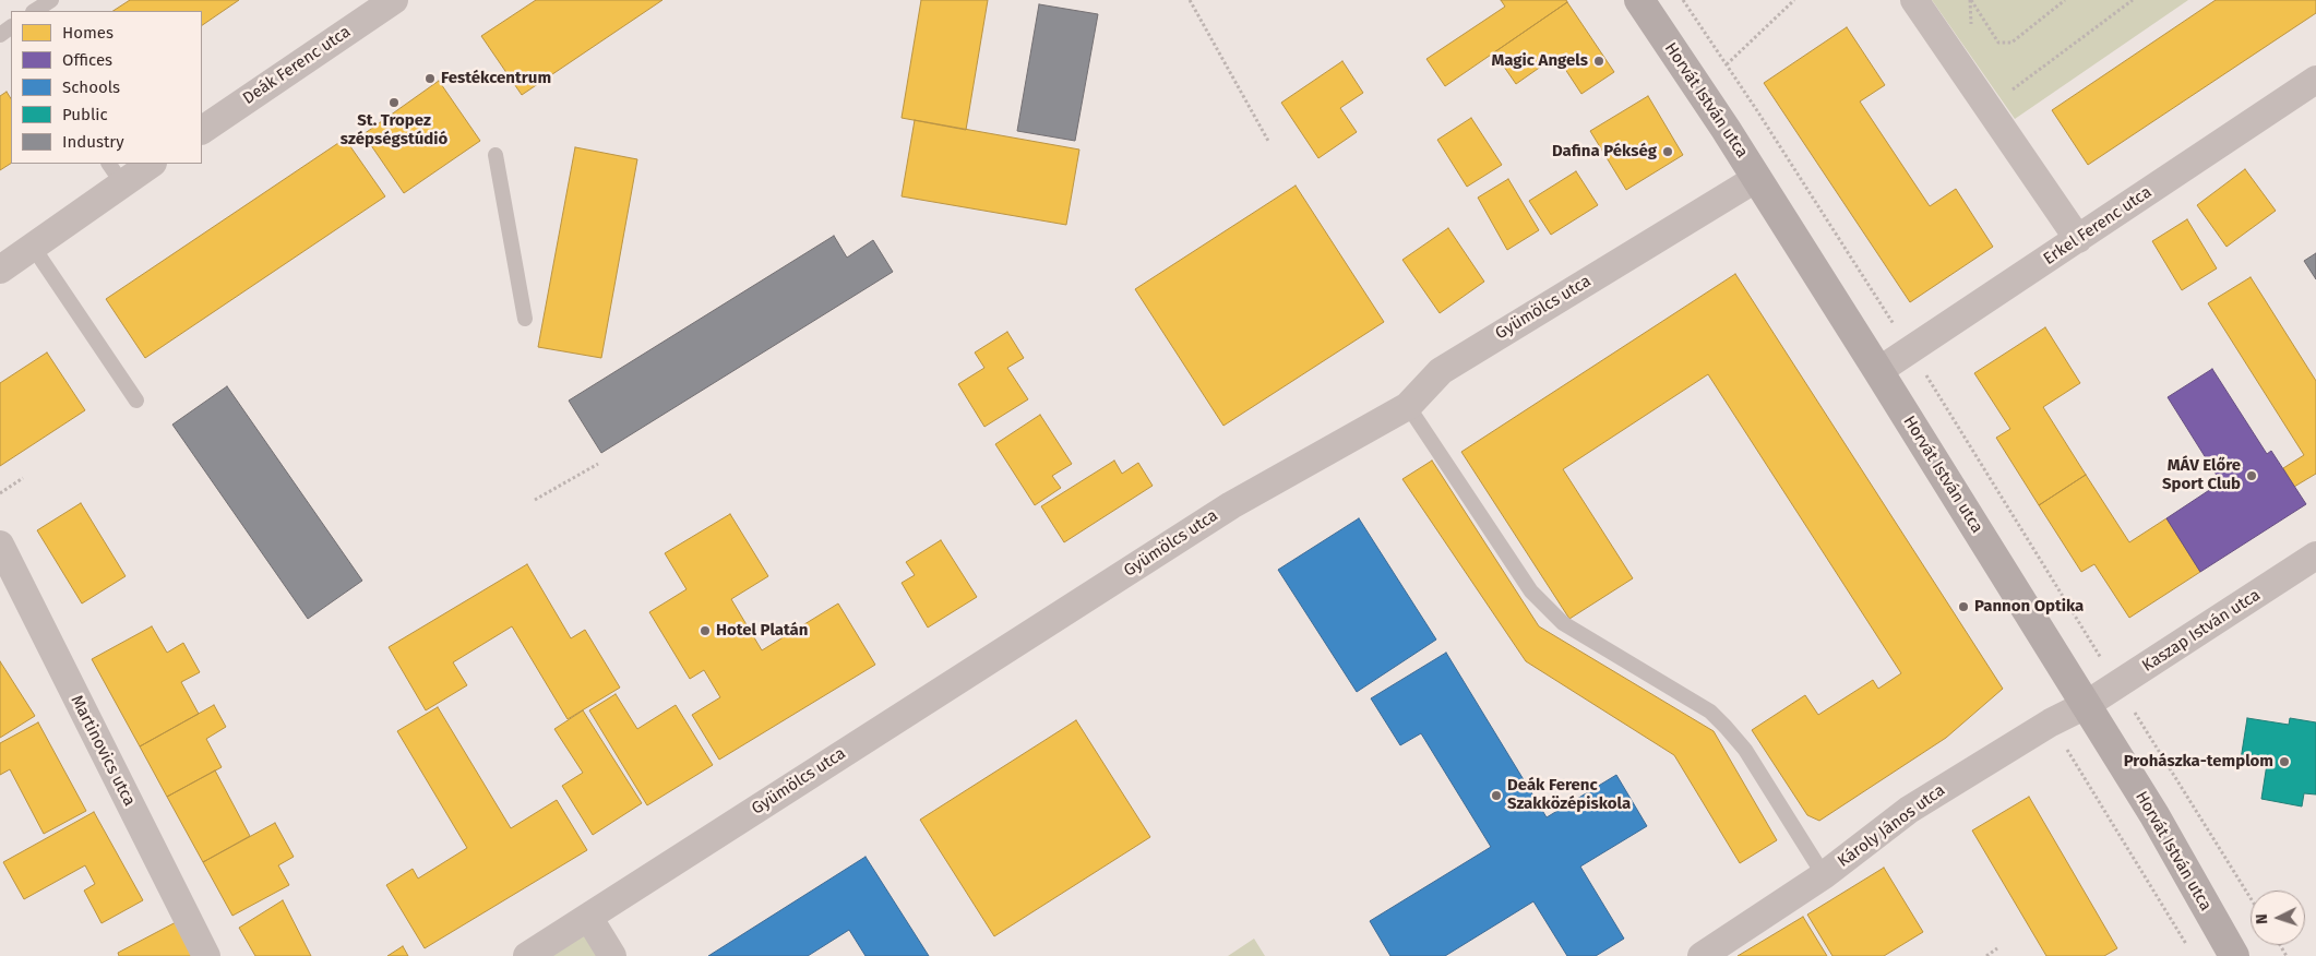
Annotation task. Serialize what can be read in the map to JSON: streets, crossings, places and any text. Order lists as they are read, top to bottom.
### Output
{
  "streets": {
    "main road": ["Horvát István utca"],
    "street": [
      "Deák Ferenc utca",
      "Erkel Ferenc utca",
      "Gyümölcs utca",
      "Kaszap István utca",
      "Martinovics utca",
      "Károly János utca"
    ]
  },
  "crossings": [
    ["Horvát István utca", "Erkel Ferenc utca"],
    ["Horvát István utca", "Gyümölcs utca"],
    ["Horvát István utca", "Kaszap István utca"],
    ["Horvát István utca", "Károly János utca"],
    ["Kaszap István utca", "Károly János utca"]
  ],
  "places": [
    "Magic Angels",
    "Festékcentrum",
    "St. Tropez szépségstúdió",
    "Dafina Pékség",
    "MÁV Előre Sport Club",
    "Pannon Optika",
    "Hotel Platán",
    "Prohászka-templom",
    "Deák Ferenc Szakközépiskola"
  ],
  "legend": [
    "Homes",
    "Offices",
    "Schools",
    "Public",
    "Industry"
  ],
  "north": "left"
}
